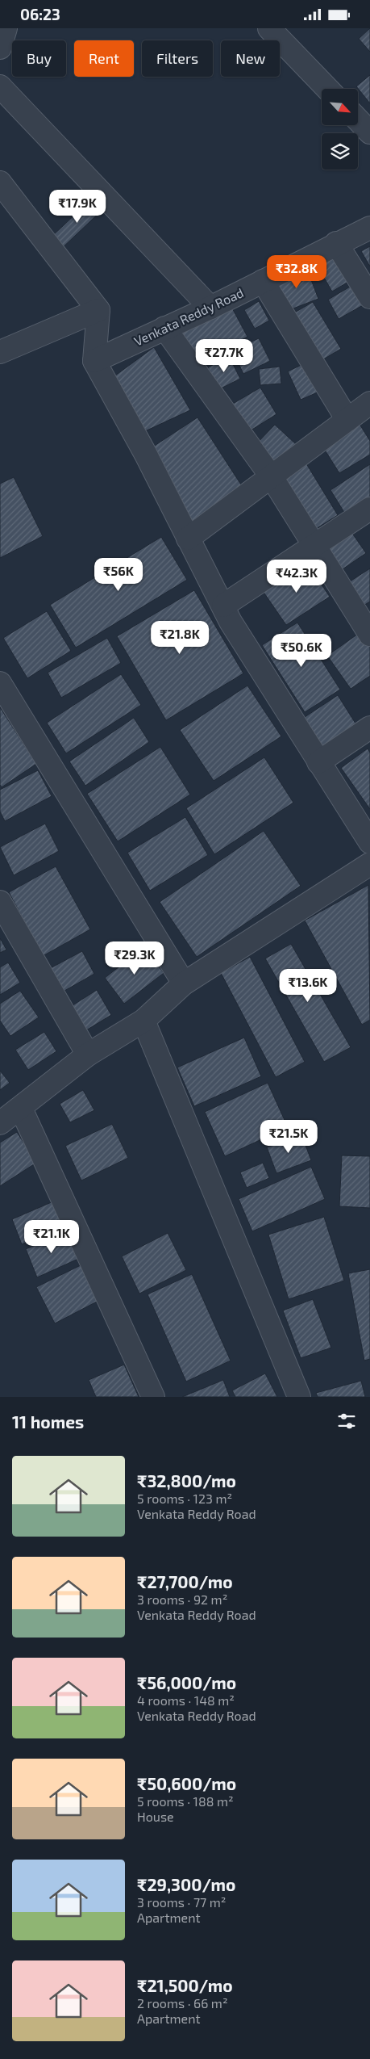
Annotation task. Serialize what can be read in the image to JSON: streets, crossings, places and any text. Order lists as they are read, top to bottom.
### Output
{
  "streets": {
    "street": ["Venkata Reddy Road"]
  },
  "north": "bottom right",
  "page": {
    "status": "06:23",
    "chip": [
      "Buy",
      "Rent",
      "Filters",
      "New"
    ],
    "price": [
      "₹17.9K",
      "₹32.8K",
      "₹27.7K",
      "₹56K",
      "₹42.3K",
      "₹21.8K",
      "₹50.6K",
      "₹29.3K",
      "₹13.6K",
      "₹21.5K",
      "₹21.1K"
    ],
    "heading": "11 homes",
    "list": [
      {
        "name": "₹32,800/mo",
        "note": "5 rooms · 123 m² · Venkata Reddy Road"
      },
      {
        "name": "₹27,700/mo",
        "note": "3 rooms · 92 m² · Venkata Reddy Road"
      },
      {
        "name": "₹56,000/mo",
        "note": "4 rooms · 148 m² · Venkata Reddy Road"
      },
      {
        "name": "₹50,600/mo",
        "note": "5 rooms · 188 m² · House"
      },
      {
        "name": "₹29,300/mo",
        "note": "3 rooms · 77 m² · Apartment"
      },
      {
        "name": "₹21,500/mo",
        "note": "2 rooms · 66 m² · Apartment"
      }
    ]
  }
}
